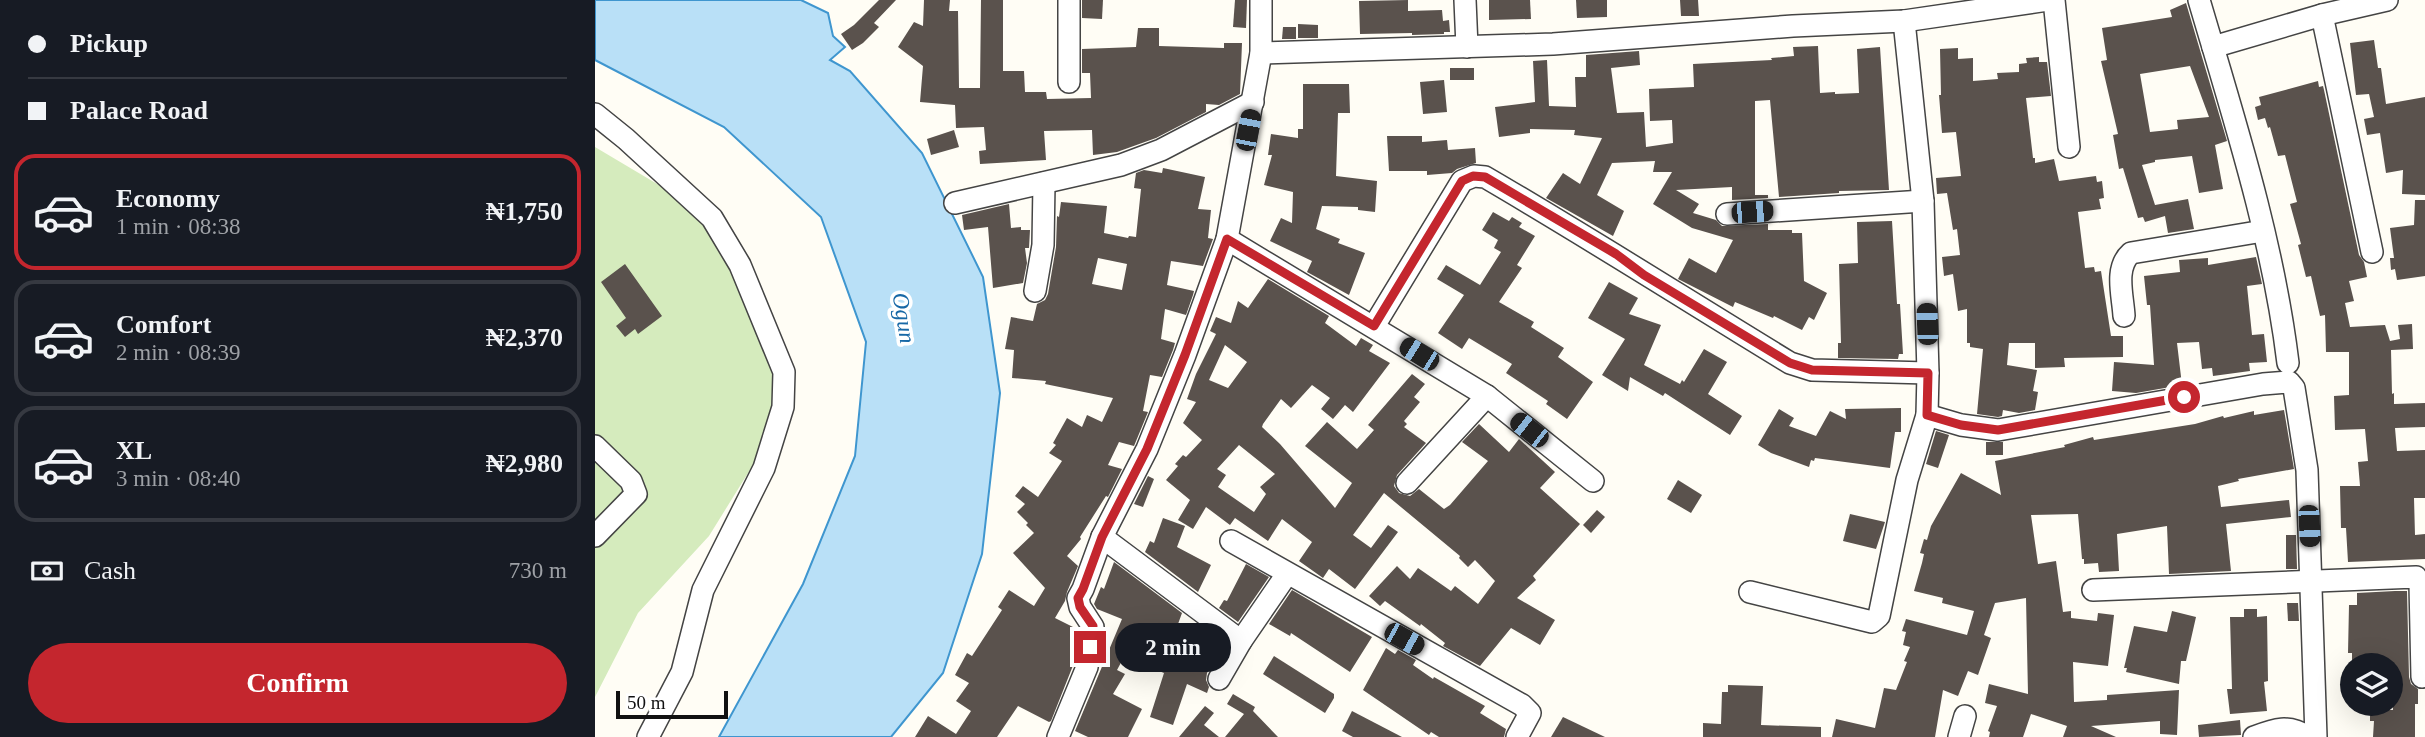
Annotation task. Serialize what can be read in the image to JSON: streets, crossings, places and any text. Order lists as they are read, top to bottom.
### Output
{
  "water": ["Ogun"],
  "scale_bar": "50 m",
  "page": {
    "banner": ["Pickup", "Palace Road"],
    "list": [
      {
        "name": "Economy",
        "note": "1 min · 08:38",
        "value": "₦1,750"
      },
      {
        "name": "Comfort",
        "note": "2 min · 08:39",
        "value": "₦2,370"
      },
      {
        "name": "XL",
        "note": "3 min · 08:40",
        "value": "₦2,980"
      }
    ],
    "pay": ["Cash", "730 m"],
    "bubble": "2 min",
    "buttons": "Confirm",
    "scale": "50 m"
  }
}
